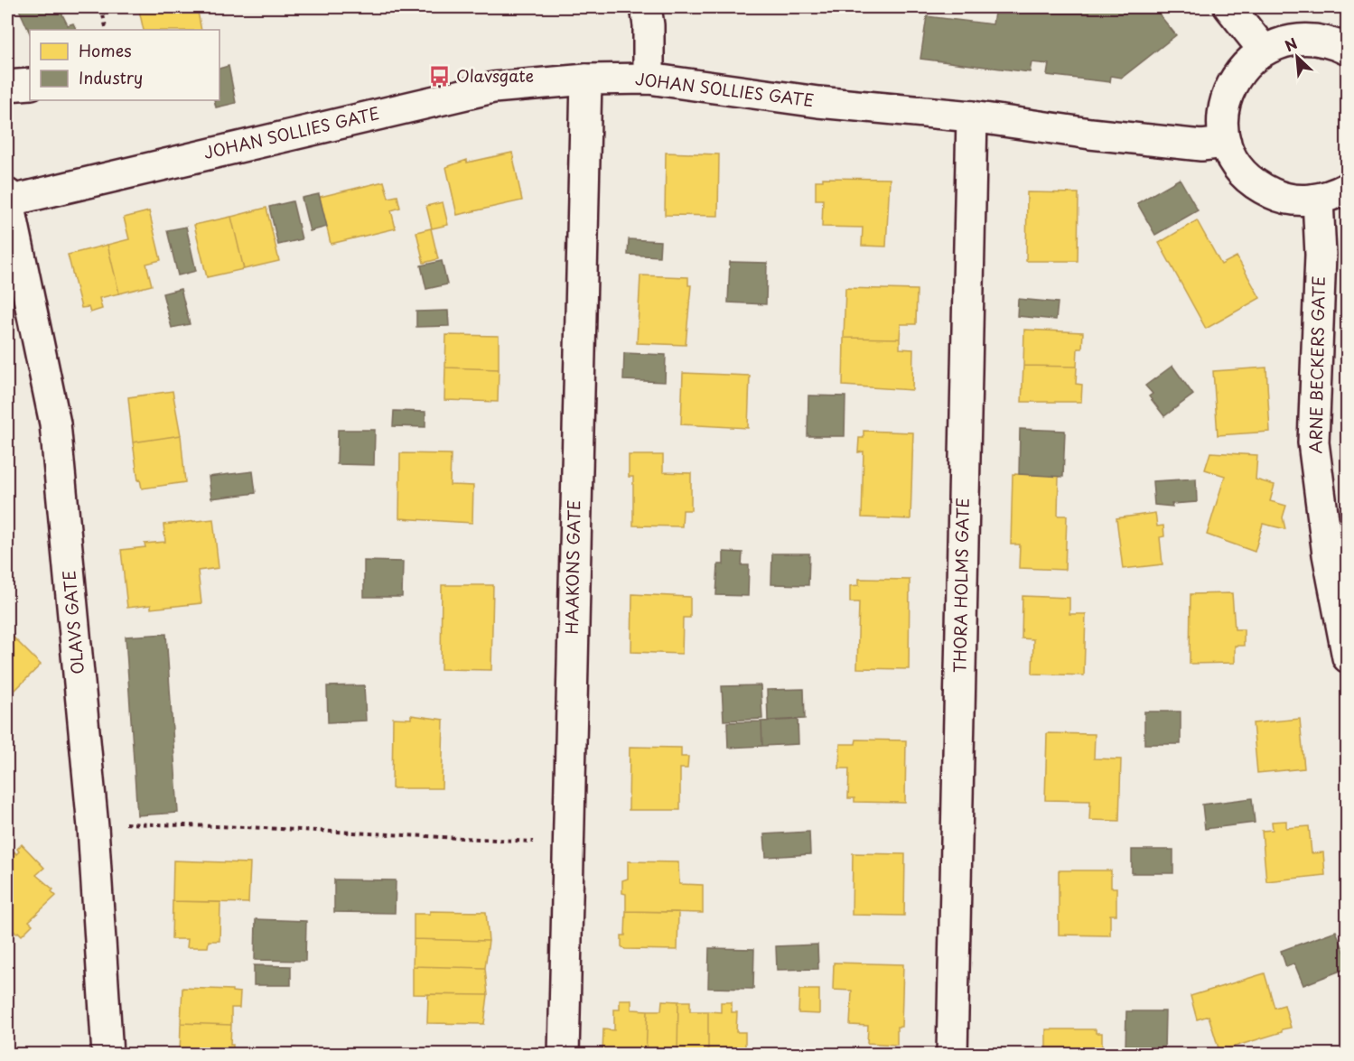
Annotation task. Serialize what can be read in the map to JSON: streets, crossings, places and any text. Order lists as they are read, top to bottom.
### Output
{
  "streets": {
    "street": [
      "JOHAN SOLLIES GATE",
      "ARNE BECKERS GATE",
      "HAAKONS GATE",
      "THORA HOLMS GATE",
      "OLAVS GATE"
    ]
  },
  "crossings": [
    ["JOHAN SOLLIES GATE", "HAAKONS GATE"],
    ["JOHAN SOLLIES GATE", "THORA HOLMS GATE"],
    ["JOHAN SOLLIES GATE", "OLAVS GATE"]
  ],
  "places": {
    "bus stop": ["Olavsgate"]
  },
  "legend": ["Homes", "Industry"],
  "north": "top left"
}
